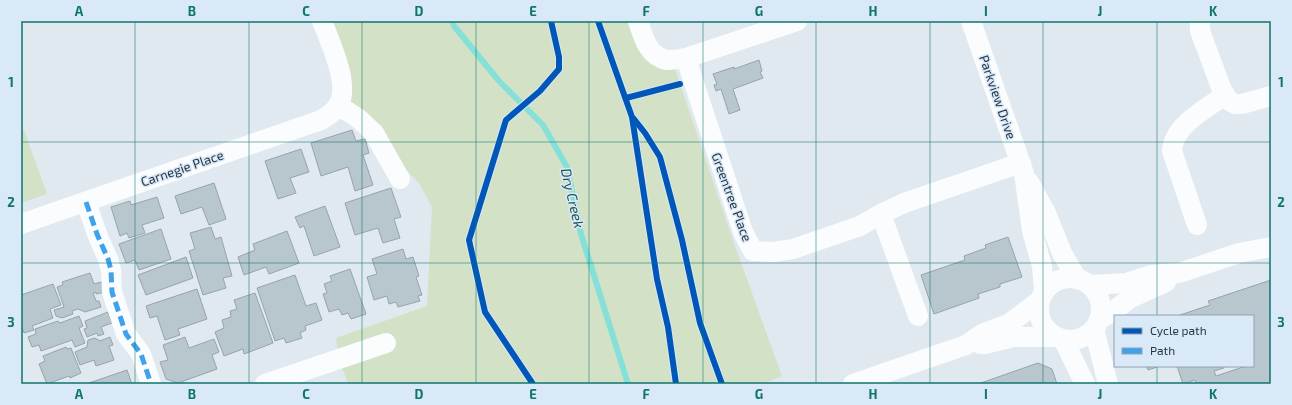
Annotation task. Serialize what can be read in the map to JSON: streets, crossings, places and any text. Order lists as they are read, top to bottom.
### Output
{
  "streets": {
    "street": ["Parkview Drive", "Carnegie Place", "Greentree Place"]
  },
  "crossings": [
    ["Parkview Drive", "Greentree Place"]
  ],
  "water": ["Dry Creek"],
  "legend": ["Cycle path", "Path"],
  "grid": {
    "columns": [
      "A",
      "B",
      "C",
      "D",
      "E",
      "F",
      "G",
      "H",
      "I",
      "J",
      "K"
    ],
    "rows": ["1", "2", "3"]
  }
}
